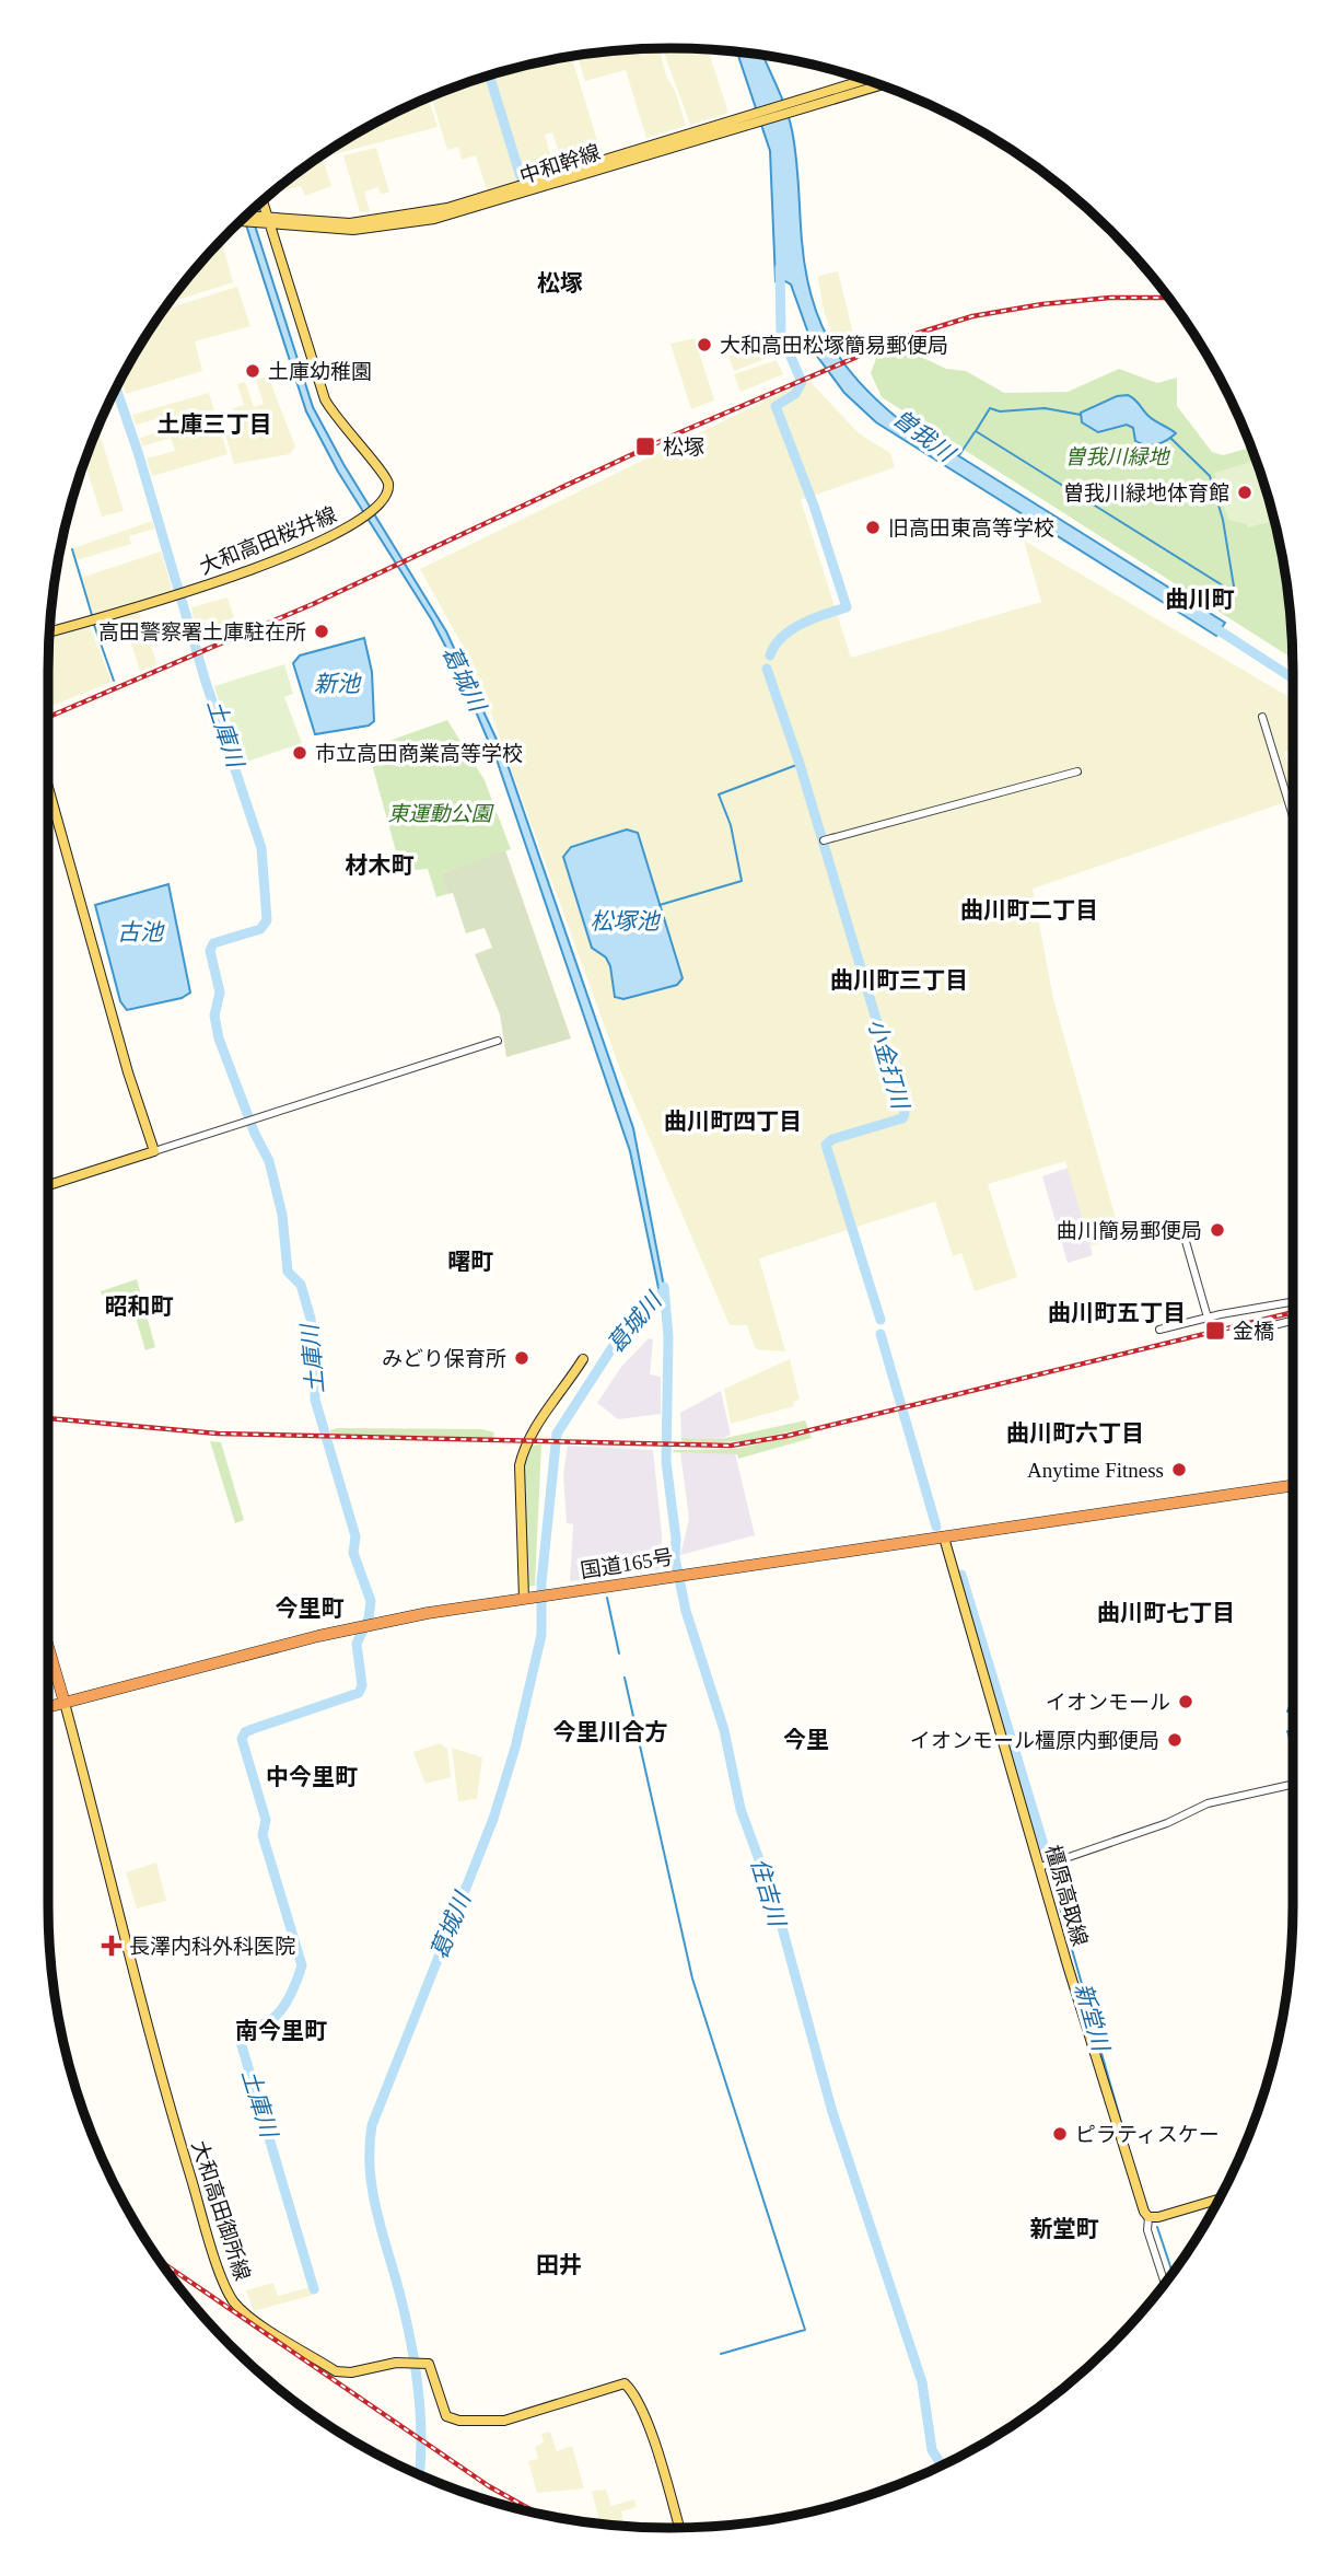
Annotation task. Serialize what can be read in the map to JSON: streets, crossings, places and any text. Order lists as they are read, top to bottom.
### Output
{
  "streets": {
    "highway": ["国道165号"],
    "main road": [
      "中和幹線",
      "大和高田桜井線",
      "橿原高取線",
      "大和高田御所線"
    ]
  },
  "crossings": [
    ["中和幹線", "大和高田桜井線"],
    ["国道165号", "橿原高取線"],
    ["国道165号", "大和高田御所線"]
  ],
  "districts": [
    "松塚",
    "土庫三丁目",
    "曲川町",
    "材木町",
    "曲川町二丁目",
    "曲川町三丁目",
    "曲川町四丁目",
    "曙町",
    "昭和町",
    "曲川町五丁目",
    "曲川町六丁目",
    "今里町",
    "曲川町七丁目",
    "今里川合方",
    "今里",
    "中今里町",
    "南今里町",
    "新堂町",
    "田井"
  ],
  "water": [
    "曽我川",
    "葛城川",
    "新池",
    "土庫川",
    "松塚池",
    "古池",
    "小金打川",
    "住吉川",
    "新堂川"
  ],
  "parks": ["曽我川緑地", "東運動公園"],
  "places": {
    "other": [
      "大和高田松塚簡易郵便局",
      "土庫幼稚園",
      "曽我川緑地体育館",
      "旧高田東高等学校",
      "高田警察署土庫駐在所",
      "市立高田商業高等学校",
      "曲川簡易郵便局",
      "みどり保育所",
      "Anytime Fitness",
      "イオンモール",
      "イオンモール橿原内郵便局",
      "ピラティスケー"
    ],
    "transit": ["松塚", "金橋"],
    "health": ["長澤内科外科医院"]
  }
}
